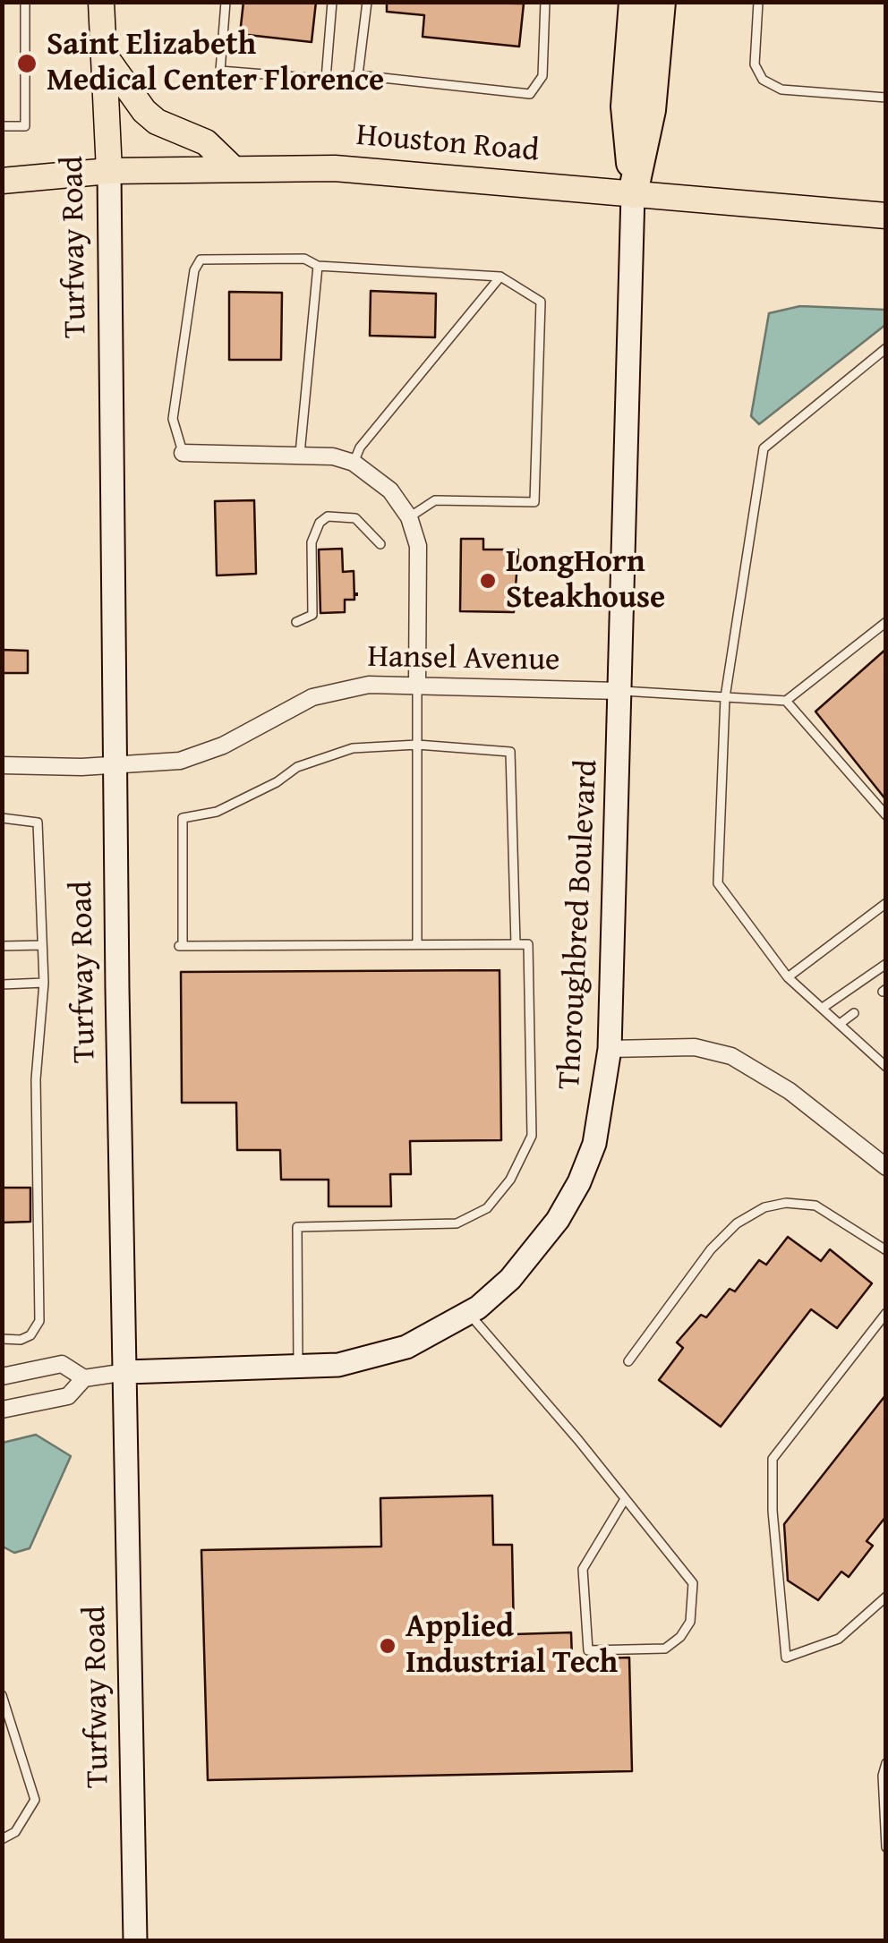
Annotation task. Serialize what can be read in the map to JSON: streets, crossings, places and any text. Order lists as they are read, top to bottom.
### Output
{
  "streets": {
    "main road": ["Houston Road", "Turfway Road", "Thoroughbred Boulevard"],
    "street": ["Hansel Avenue"]
  },
  "crossings": [
    ["Houston Road", "Turfway Road"],
    ["Houston Road", "Thoroughbred Boulevard"],
    ["Turfway Road", "Hansel Avenue"],
    ["Turfway Road", "Thoroughbred Boulevard"],
    ["Hansel Avenue", "Thoroughbred Boulevard"]
  ],
  "places": ["Saint Elizabeth Medical Center Florence", "LongHorn Steakhouse", "Applied Industrial Tech"]
}
